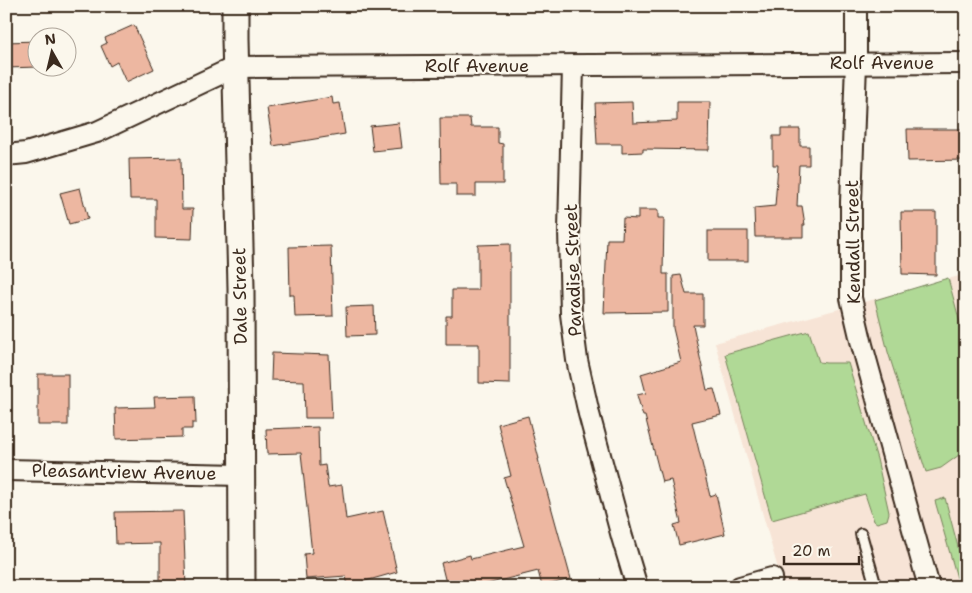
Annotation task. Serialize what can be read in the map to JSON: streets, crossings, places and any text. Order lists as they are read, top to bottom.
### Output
{
  "streets": {
    "street": [
      "Rolf Avenue",
      "Kendall Street",
      "Paradise Street",
      "Dale Street",
      "Pleasantview Avenue"
    ]
  },
  "crossings": [
    ["Rolf Avenue", "Kendall Street"],
    ["Rolf Avenue", "Paradise Street"],
    ["Rolf Avenue", "Dale Street"],
    ["Dale Street", "Pleasantview Avenue"]
  ],
  "scale_bar": "20 m",
  "north": "top"
}
